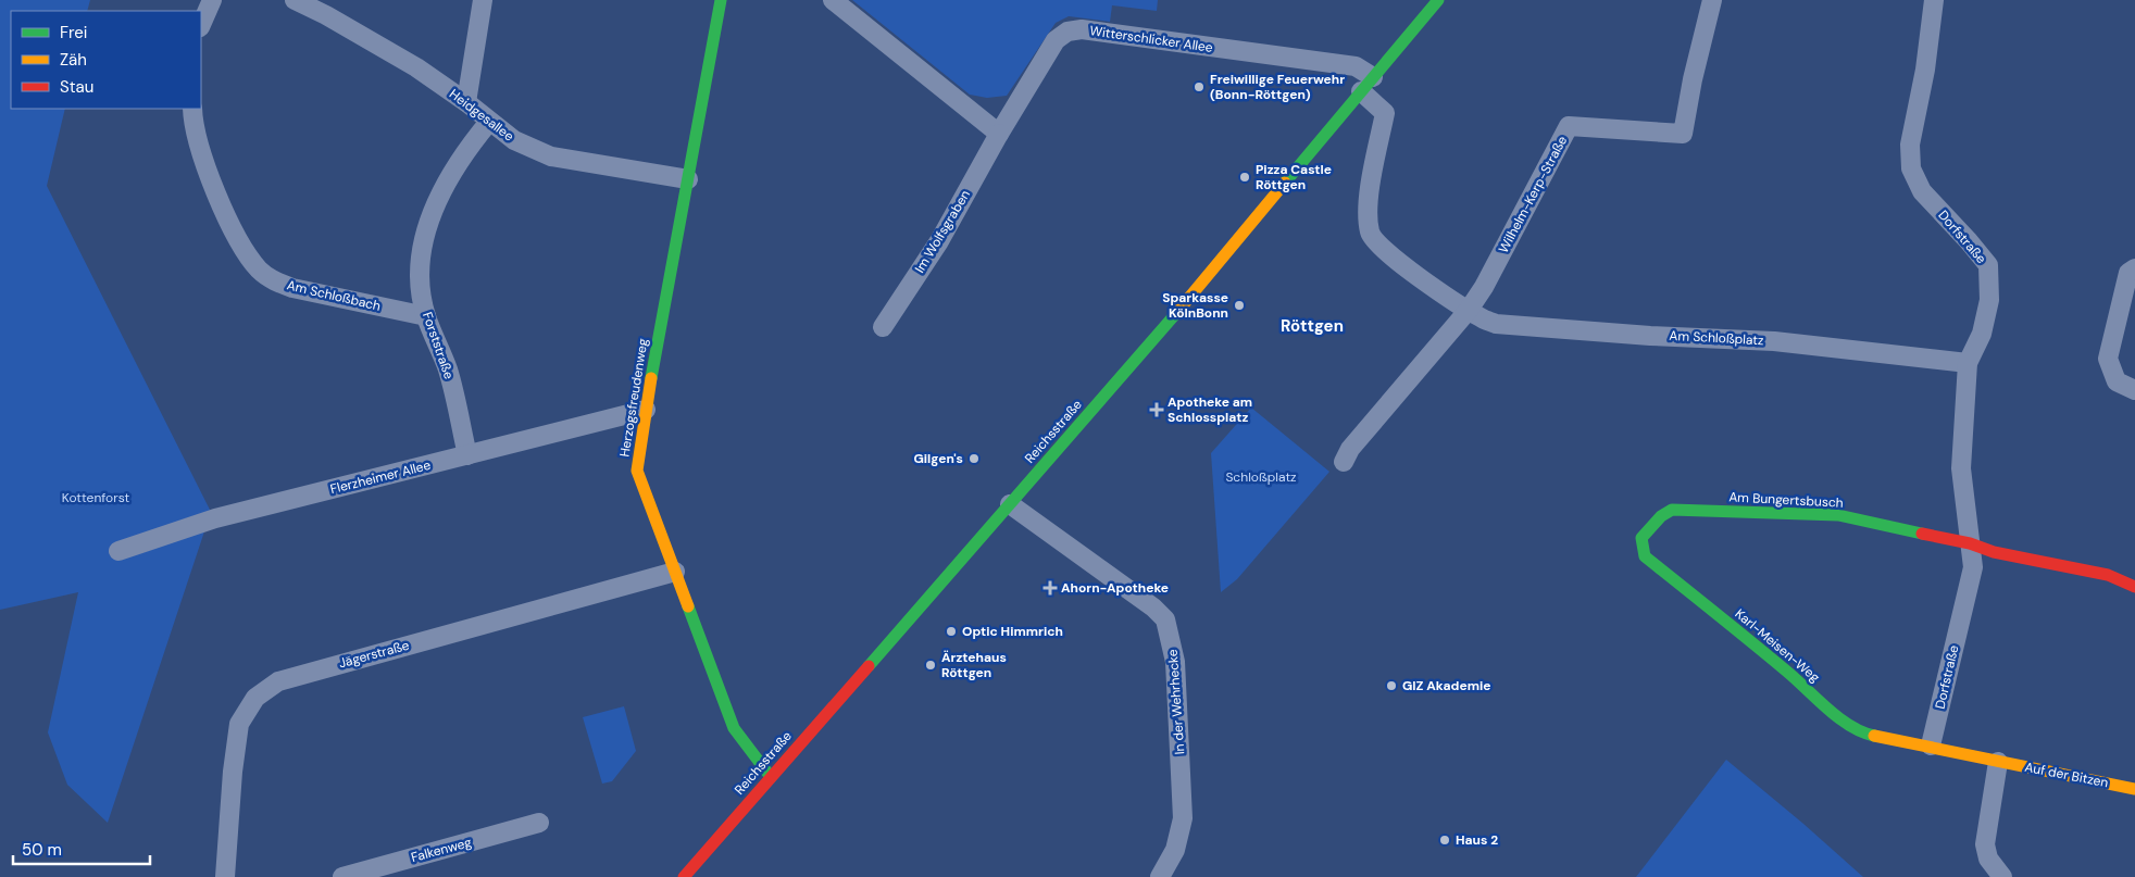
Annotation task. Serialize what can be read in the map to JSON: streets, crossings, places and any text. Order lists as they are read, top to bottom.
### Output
{
  "streets": {
    "street": [
      "Witterschlicker Allee",
      "Heidgesallee",
      "Wilhelm-Kerp-Straße",
      "Im Wolfsgraben",
      "Dorfstraße",
      "Am Schloßbach",
      "Am Schloßplatz",
      "Forststraße",
      "Herzogsfreudenweg",
      "Reichsstraße",
      "Flerzheimer Allee",
      "Am Bungertsbusch",
      "Karl-Meisen-Weg",
      "Jägerstraße",
      "In der Wehrhecke",
      "Auf der Bitzen",
      "Falkenweg"
    ]
  },
  "crossings": [
    ["Witterschlicker Allee", "Im Wolfsgraben"],
    ["Witterschlicker Allee", "Am Schloßplatz"],
    ["Witterschlicker Allee", "Reichsstraße"],
    ["Heidgesallee", "Forststraße"],
    ["Heidgesallee", "Herzogsfreudenweg"],
    ["Wilhelm-Kerp-Straße", "Am Schloßplatz"],
    ["Dorfstraße", "Am Schloßplatz"],
    ["Dorfstraße", "Am Bungertsbusch"],
    ["Dorfstraße", "Karl-Meisen-Weg"],
    ["Dorfstraße", "Auf der Bitzen"],
    ["Am Schloßbach", "Forststraße"],
    ["Am Schloßplatz", "Reichsstraße"],
    ["Forststraße", "Flerzheimer Allee"],
    ["Herzogsfreudenweg", "Reichsstraße"],
    ["Herzogsfreudenweg", "Flerzheimer Allee"],
    ["Herzogsfreudenweg", "Jägerstraße"],
    ["Reichsstraße", "In der Wehrhecke"],
    ["Am Bungertsbusch", "Karl-Meisen-Weg"],
    ["Karl-Meisen-Weg", "Auf der Bitzen"]
  ],
  "districts": ["Röttgen"],
  "parks": ["Schloßplatz", "Kottenforst"],
  "places": {
    "other": [
      "Freiwillige Feuerwehr (Bonn-Röttgen)",
      "Pizza Castle Röttgen",
      "Sparkasse KölnBonn",
      "Gilgen's",
      "Optic Himmrich",
      "Ärztehaus Röttgen",
      "GIZ Akademie",
      "Haus 2"
    ],
    "health": ["Apotheke am Schlossplatz", "Ahorn-Apotheke"]
  },
  "legend": ["Frei", "Zäh", "Stau"],
  "scale_bar": "50 m"
}
